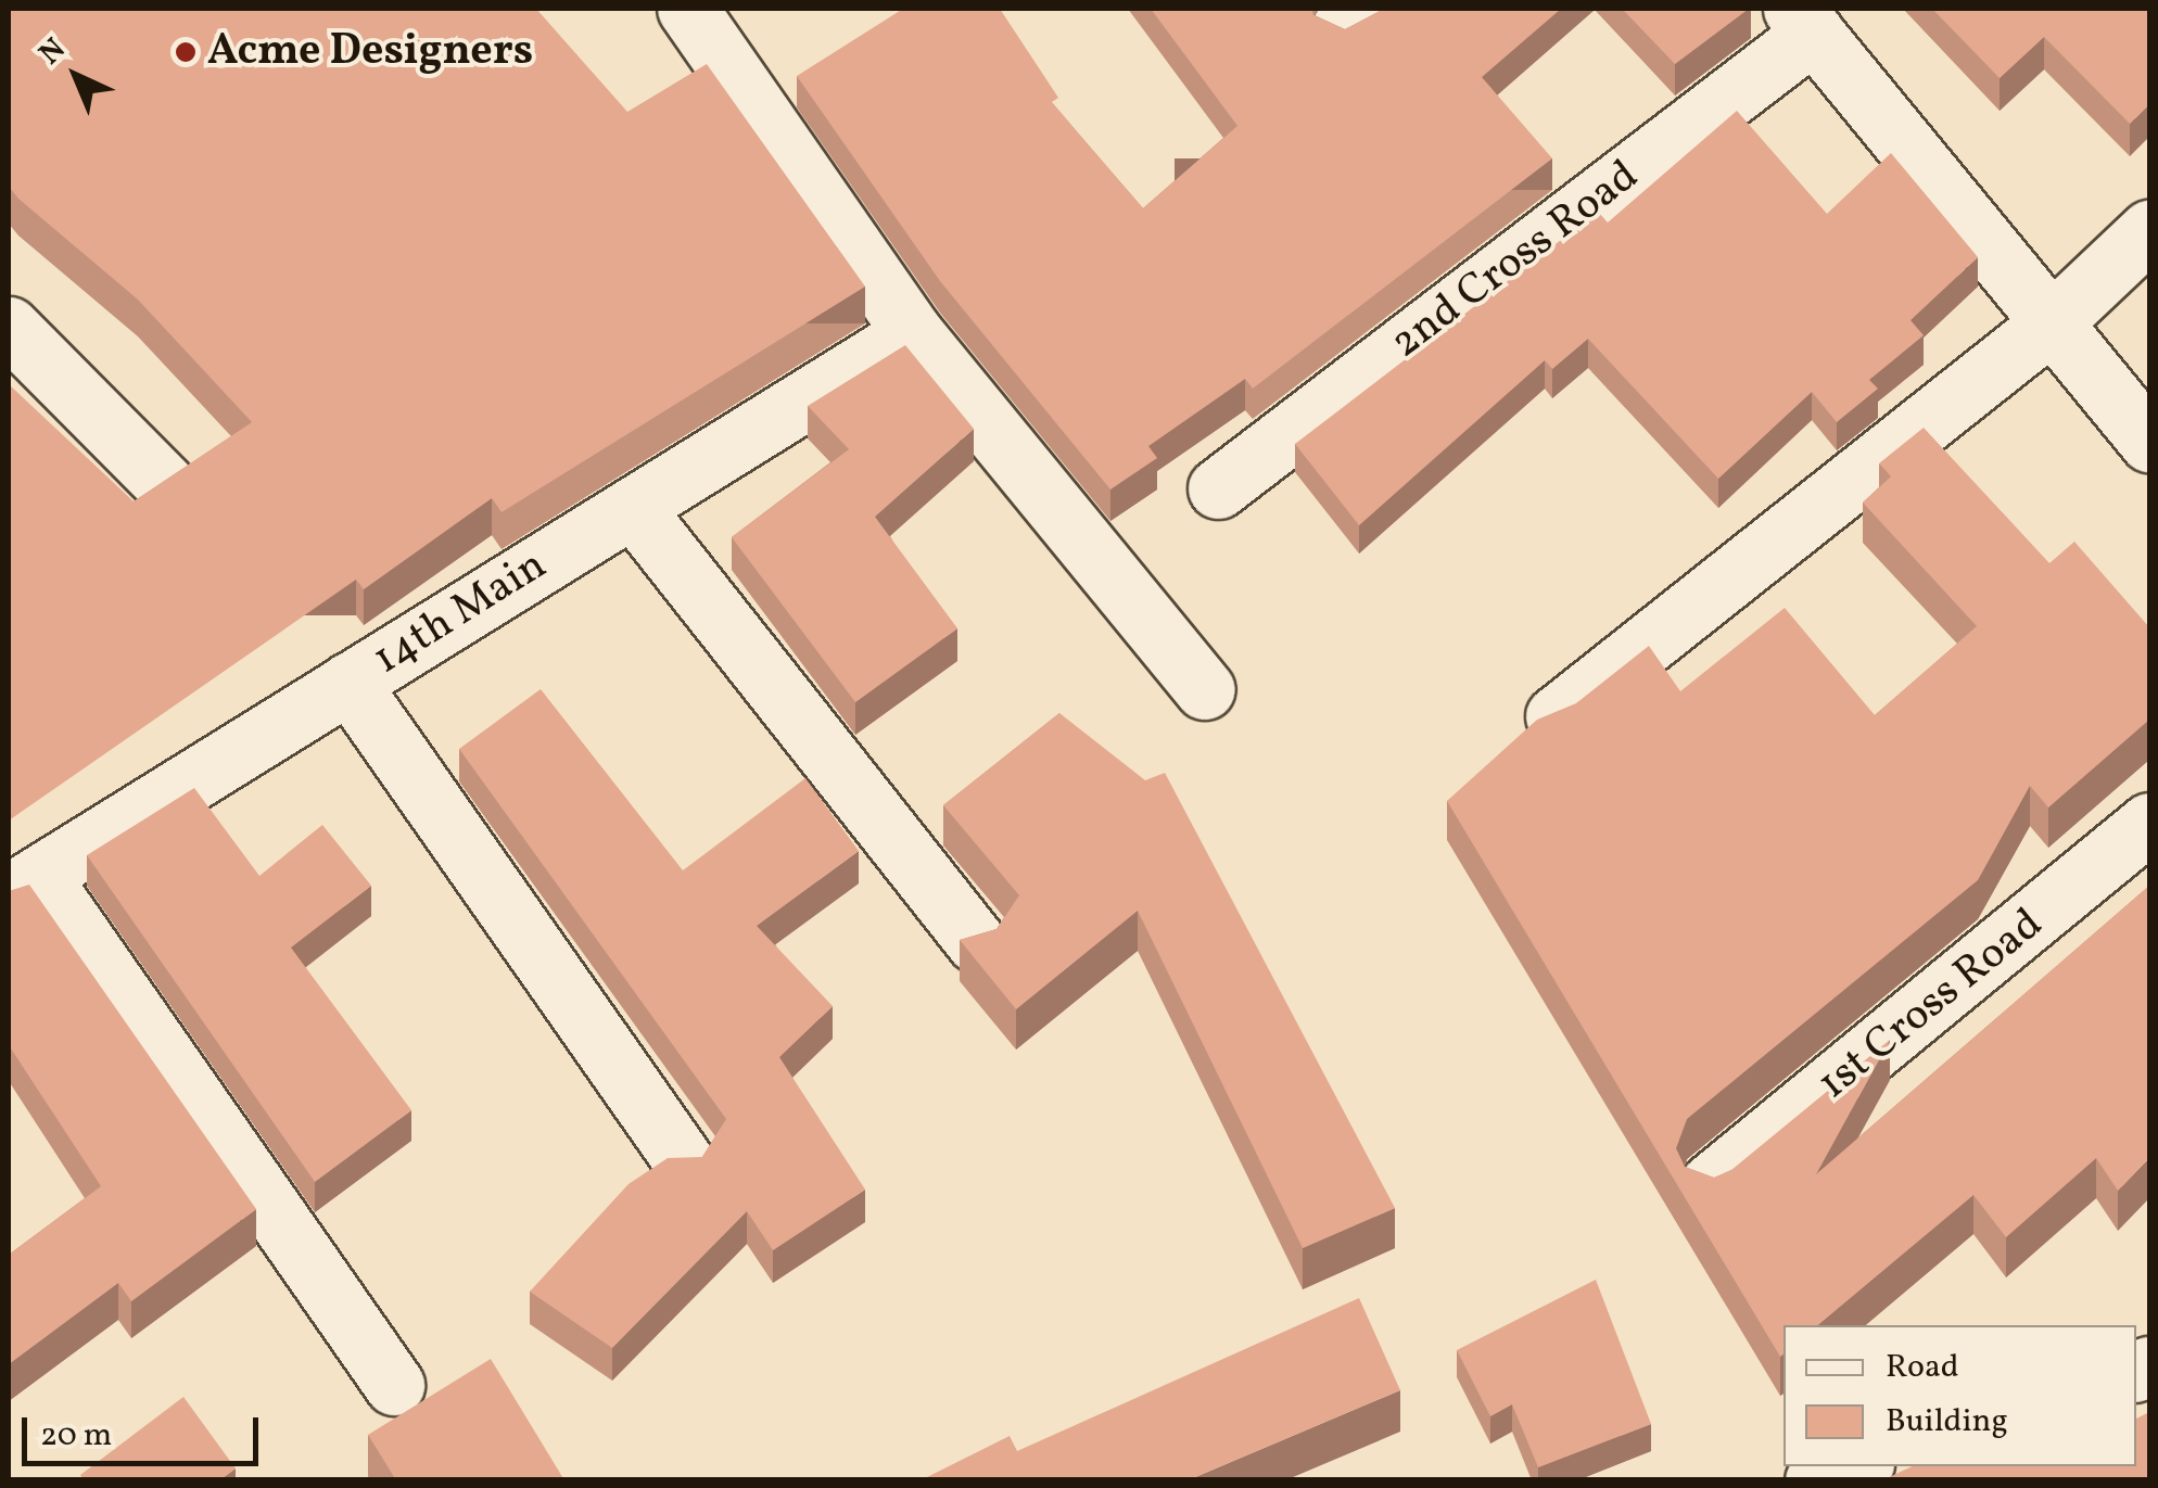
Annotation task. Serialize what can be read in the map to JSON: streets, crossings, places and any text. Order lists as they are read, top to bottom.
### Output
{
  "streets": {
    "street": ["2nd Cross Road", "14th Main", "1st Cross Road"]
  },
  "places": ["Acme Designers"],
  "legend": ["Road", "Building"],
  "scale_bar": "20 m",
  "north": "top left"
}
